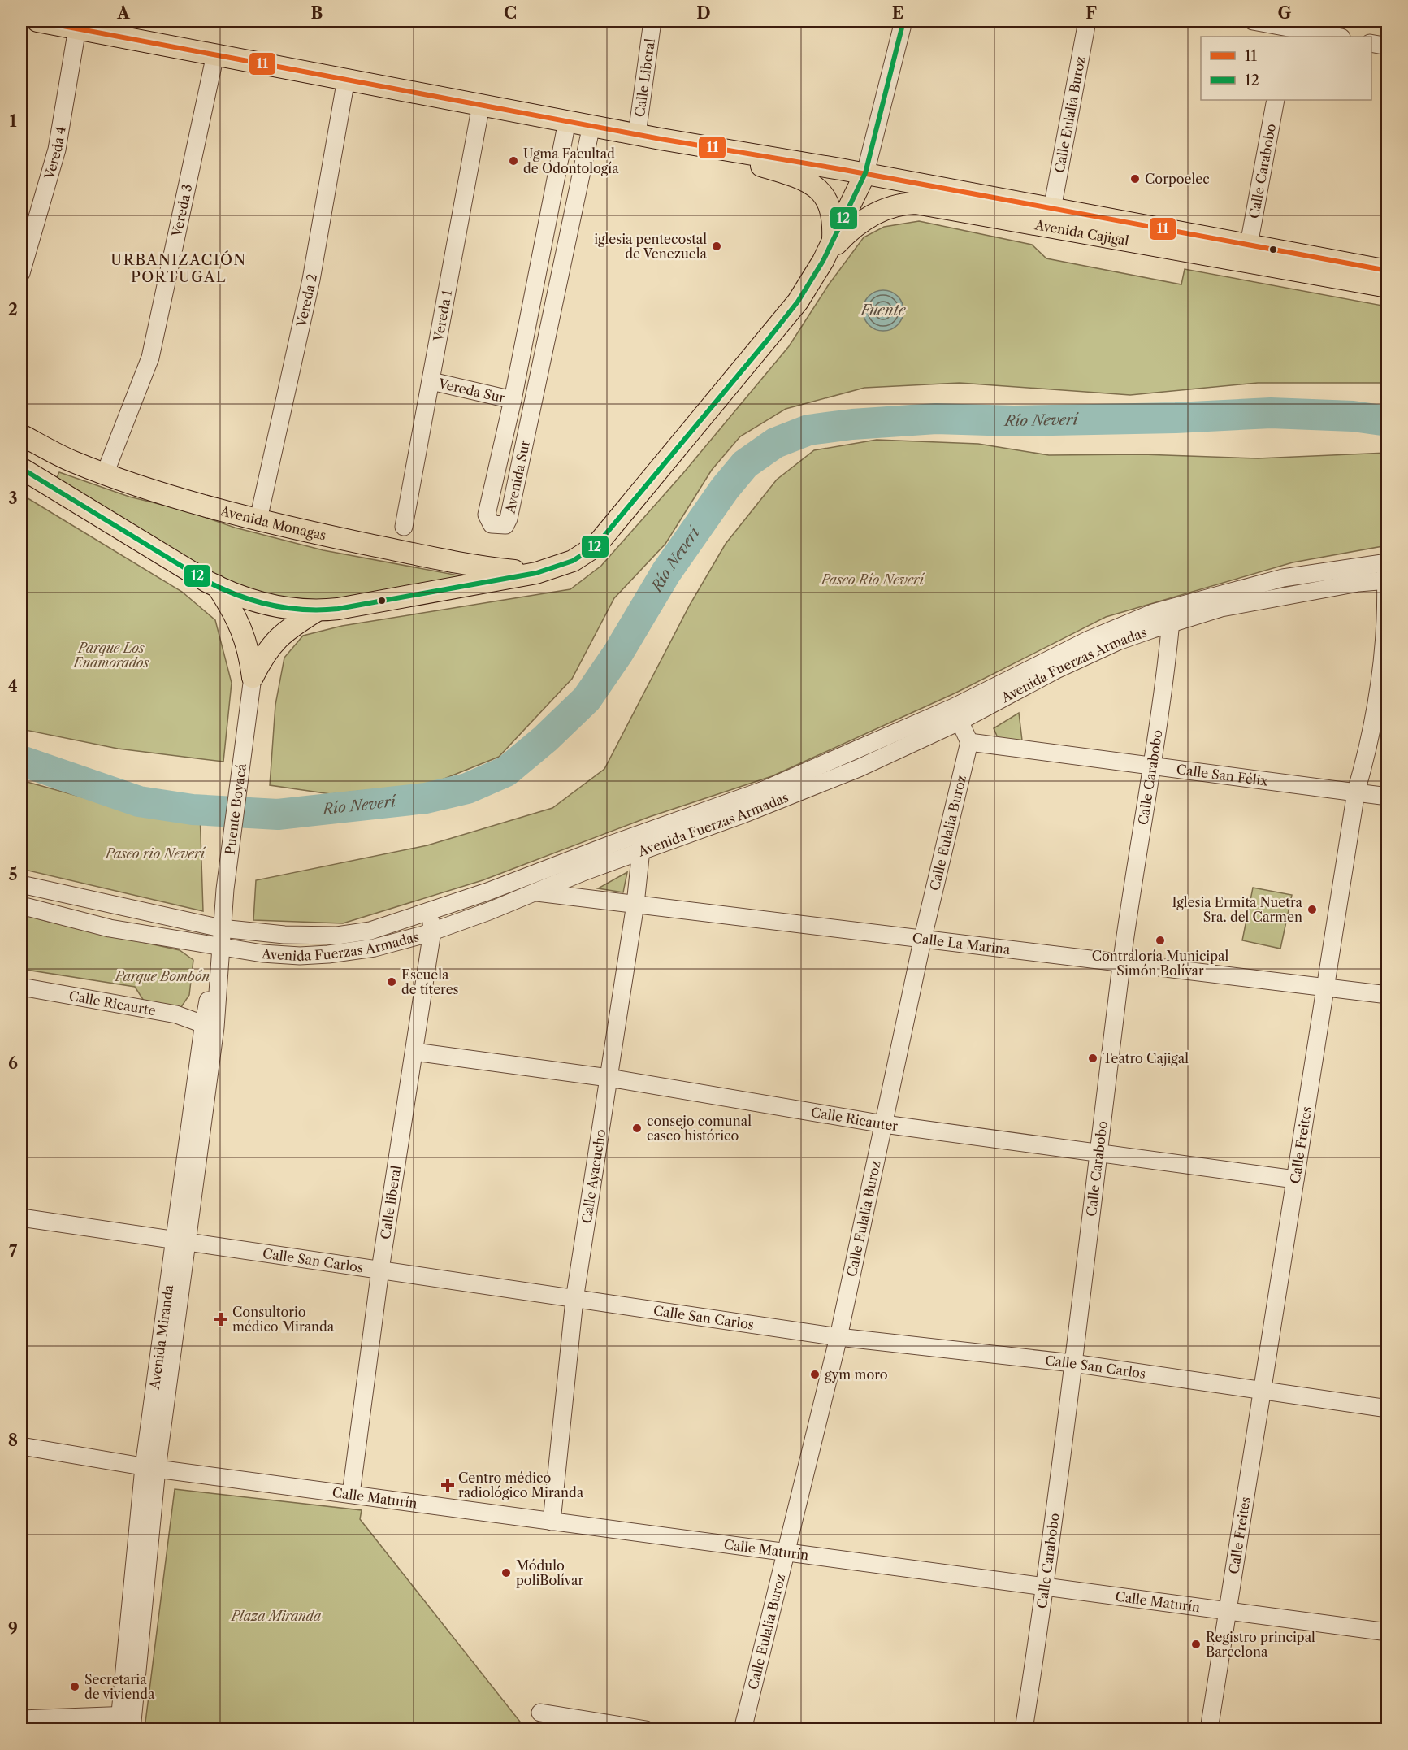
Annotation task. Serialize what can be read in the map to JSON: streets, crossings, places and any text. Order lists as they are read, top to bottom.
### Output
{
  "streets": {
    "main road": ["Avenida Cajigal", "Avenida Monagas"],
    "street": [
      "Calle Liberal",
      "Calle Eulalia Buroz",
      "Vereda 4",
      "Calle Carabobo",
      "Vereda 3",
      "Vereda 2",
      "Vereda 1",
      "Vereda Sur",
      "Avenida Sur",
      "Avenida Fuerzas Armadas",
      "Calle San Félix",
      "Puente Boyacá",
      "Calle La Marina",
      "Calle Ricaurte",
      "Calle Ricauter",
      "Calle Freites",
      "Calle Ayacucho",
      "Calle liberal",
      "Calle San Carlos",
      "Avenida Miranda",
      "Calle Maturín"
    ]
  },
  "crossings": [
    ["Calle Liberal", "Avenida Cajigal"],
    ["Calle Eulalia Buroz", "Avenida Cajigal"],
    ["Calle Eulalia Buroz", "Calle San Félix"],
    ["Calle Eulalia Buroz", "Calle La Marina"],
    ["Calle Eulalia Buroz", "Calle Ricauter"],
    ["Calle Eulalia Buroz", "Calle San Carlos"],
    ["Calle Eulalia Buroz", "Calle Maturín"],
    ["Vereda 4", "Avenida Cajigal"],
    ["Calle Carabobo", "Avenida Cajigal"],
    ["Calle Carabobo", "Avenida Fuerzas Armadas"],
    ["Calle Carabobo", "Calle San Félix"],
    ["Calle Carabobo", "Calle La Marina"],
    ["Calle Carabobo", "Calle Ricauter"],
    ["Calle Carabobo", "Calle San Carlos"],
    ["Calle Carabobo", "Calle Maturín"],
    ["Vereda 3", "Avenida Cajigal"],
    ["Vereda 3", "Avenida Monagas"],
    ["Avenida Cajigal", "Vereda 2"],
    ["Avenida Cajigal", "Vereda 1"],
    ["Avenida Cajigal", "Avenida Sur"],
    ["Avenida Cajigal", "Avenida Monagas"],
    ["Vereda 2", "Avenida Monagas"],
    ["Vereda 1", "Vereda Sur"],
    ["Vereda Sur", "Avenida Sur"],
    ["Avenida Fuerzas Armadas", "Calle La Marina"],
    ["Avenida Fuerzas Armadas", "Calle Freites"],
    ["Avenida Fuerzas Armadas", "Calle Ayacucho"],
    ["Avenida Fuerzas Armadas", "Calle liberal"],
    ["Avenida Fuerzas Armadas", "Avenida Miranda"],
    ["Calle San Félix", "Calle Freites"],
    ["Puente Boyacá", "Avenida Miranda"],
    ["Calle La Marina", "Calle Freites"],
    ["Calle La Marina", "Calle Ayacucho"],
    ["Calle Ricaurte", "Avenida Miranda"],
    ["Calle Ricauter", "Calle Freites"],
    ["Calle Ricauter", "Calle Ayacucho"],
    ["Calle Ricauter", "Calle liberal"],
    ["Calle Freites", "Calle San Carlos"],
    ["Calle Freites", "Calle Maturín"],
    ["Calle Ayacucho", "Calle San Carlos"],
    ["Calle Ayacucho", "Calle Maturín"],
    ["Calle liberal", "Calle San Carlos"],
    ["Calle liberal", "Calle Maturín"],
    ["Calle San Carlos", "Avenida Miranda"],
    ["Avenida Miranda", "Calle Maturín"]
  ],
  "districts": ["URBANIZACIÓN PORTUGAL"],
  "water": ["Fuente", "Río Neverí"],
  "parks": [
    "Paseo Río Neverí",
    "Parque Los Enamorados",
    "Paseo rio Neverí",
    "Parque Bombón",
    "Plaza Miranda"
  ],
  "places": {
    "other": [
      "Ugma Facultad de Odontología",
      "Corpoelec",
      "iglesia pentecostal de Venezuela",
      "Iglesia Ermita Nuetra Sra. del Carmen",
      "Contraloría Municipal Simón Bolívar",
      "Escuela de títeres",
      "Teatro Cajigal",
      "consejo comunal casco histórico",
      "gym moro",
      "Módulo poliBolívar",
      "Registro principal Barcelona",
      "Secretaria de vivienda"
    ],
    "health": ["Consultorio médico Miranda", "Centro médico radiológico Miranda"]
  },
  "lines": ["transit line 11", "transit line 12"],
  "legend": ["11", "12"],
  "grid": {
    "columns": [
      "A",
      "B",
      "C",
      "D",
      "E",
      "F",
      "G"
    ],
    "rows": [
      "1",
      "2",
      "3",
      "4",
      "5",
      "6",
      "7",
      "8",
      "9"
    ]
  }
}
